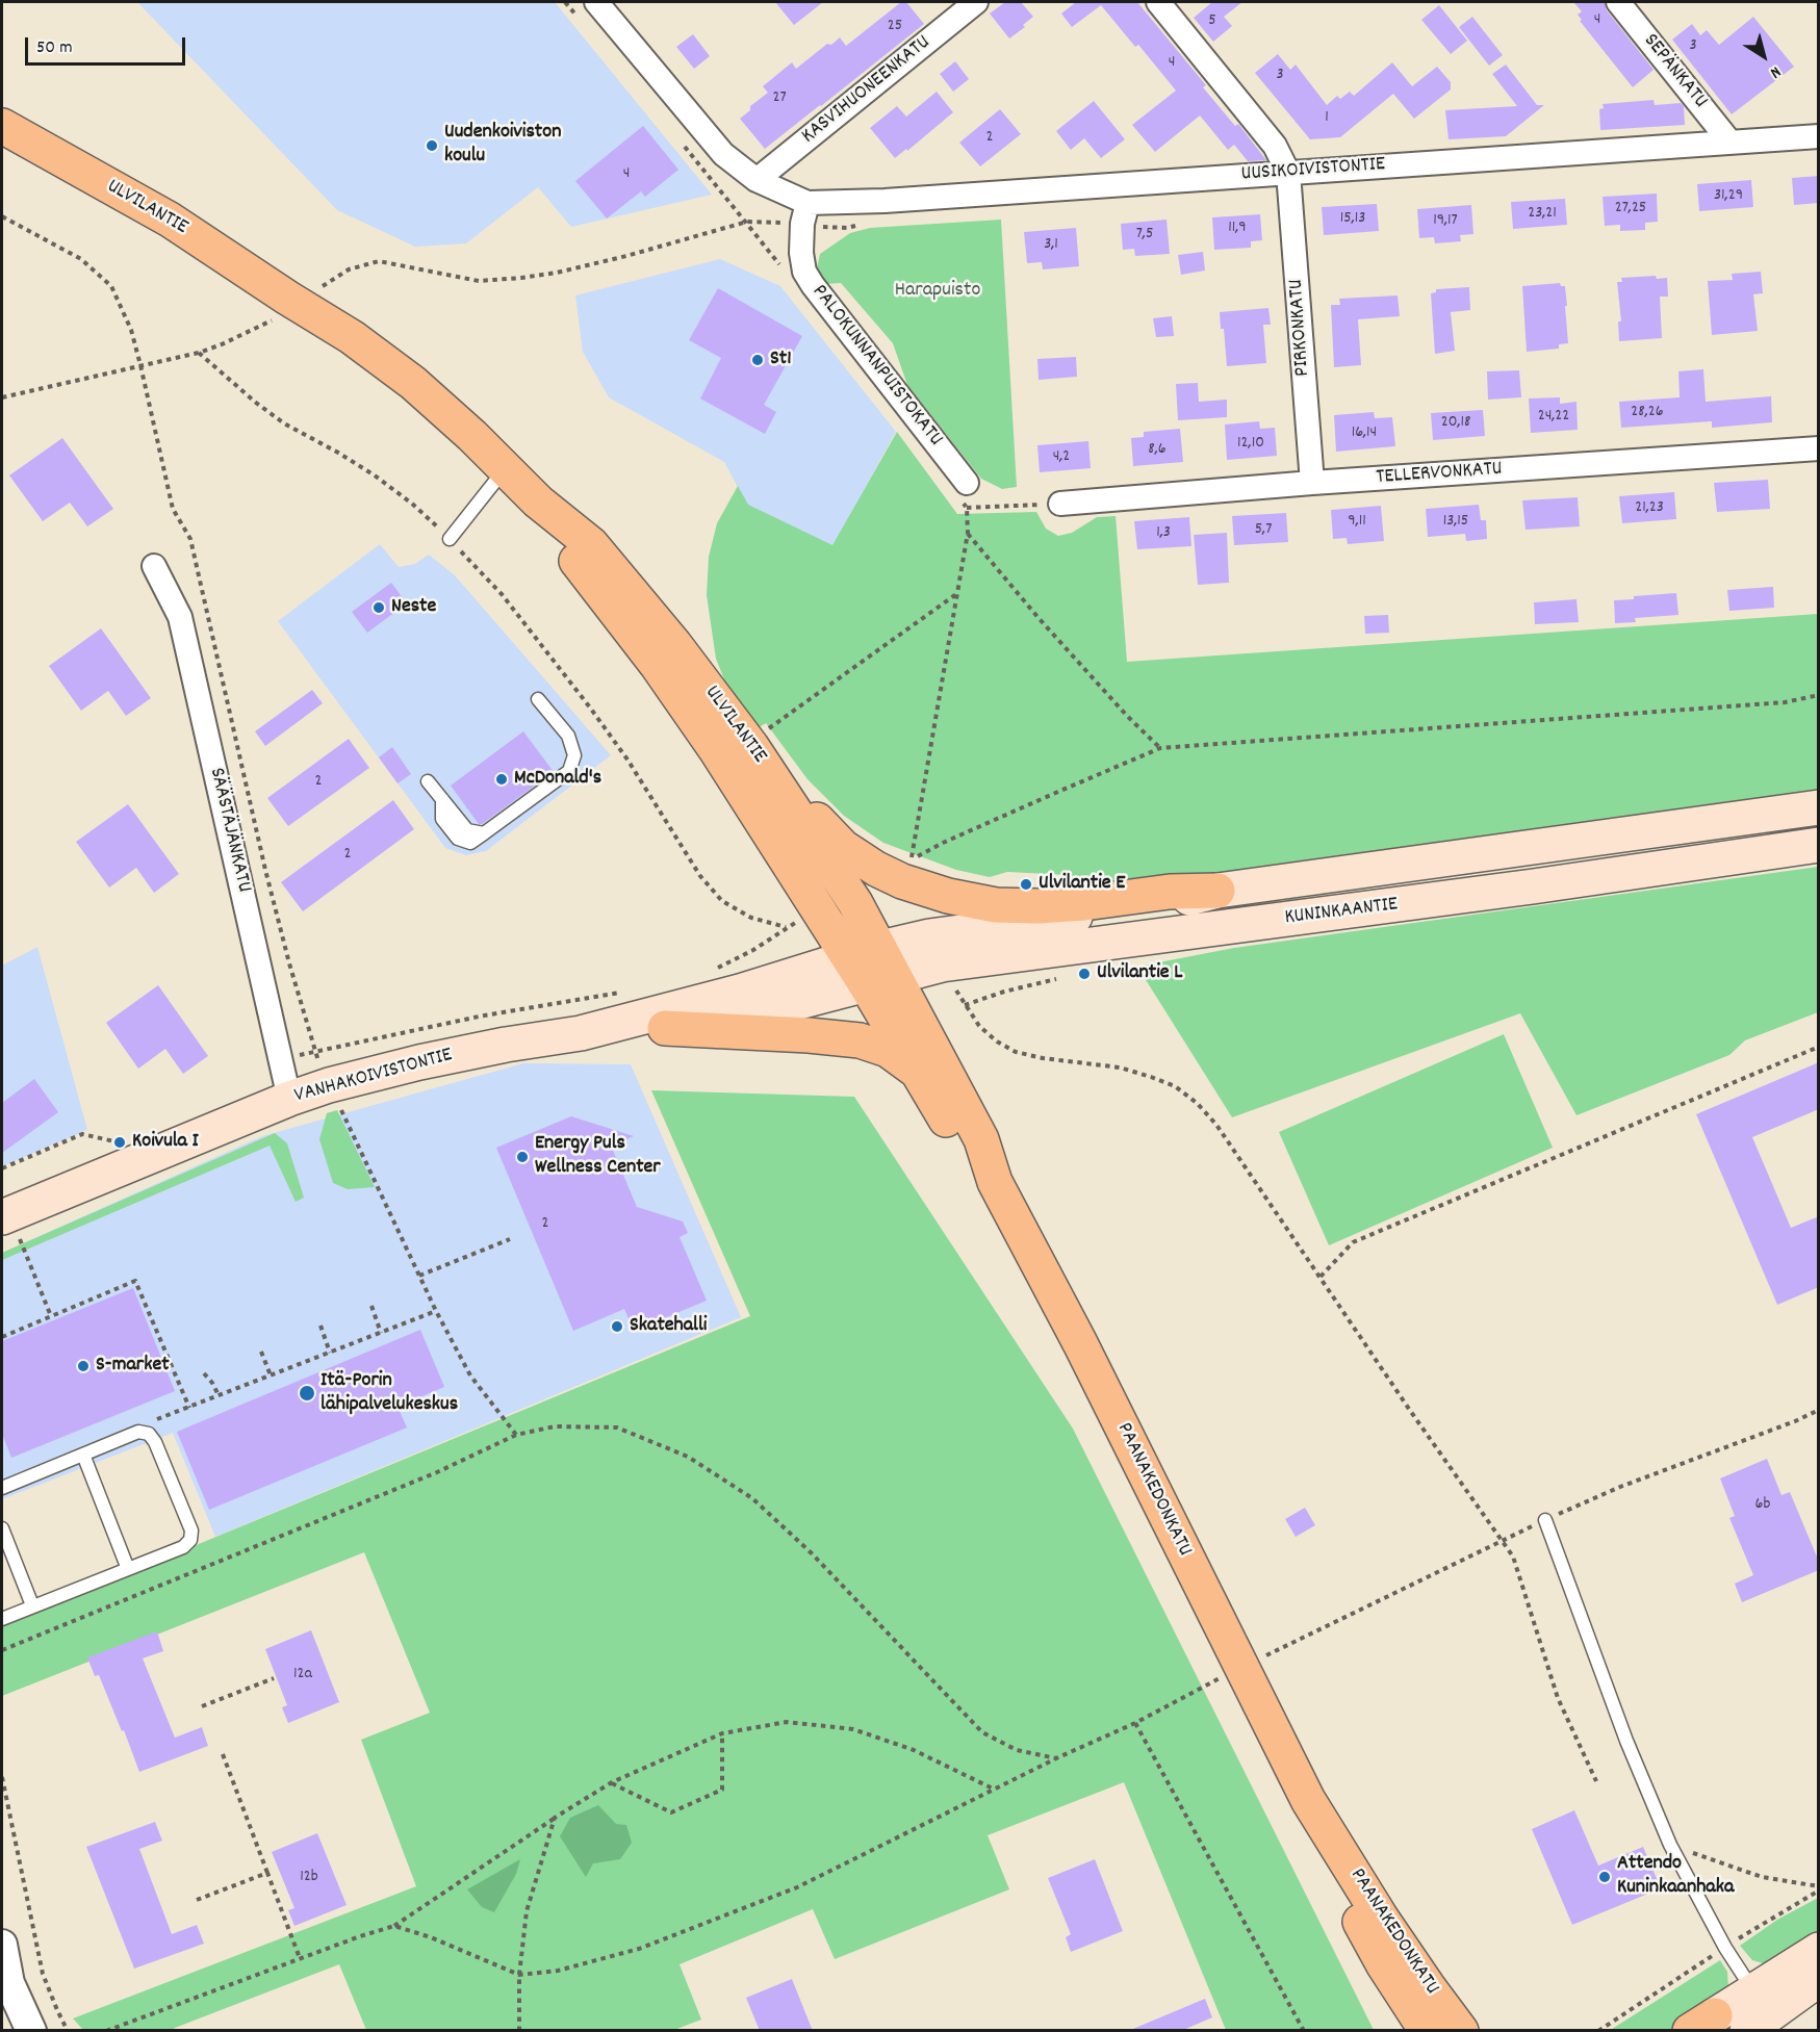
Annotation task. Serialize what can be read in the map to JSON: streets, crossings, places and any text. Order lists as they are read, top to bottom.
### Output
{
  "streets": {
    "main road": [
      "ULVILANTIE",
      "KUNINKAANTIE",
      "VANHAKOIVISTONTIE",
      "PAANAKEDONKATU"
    ],
    "street": [
      "SEPÄNKATU",
      "KASVIHUONEENKATU",
      "UUSIKOIVISTONTIE",
      "PIRKONKATU",
      "PALOKUNNANPUISTOKATU",
      "TELLERVONKATU",
      "SÄÄSTÄJÄNKATU"
    ]
  },
  "crossings": [
    ["SEPÄNKATU", "UUSIKOIVISTONTIE"],
    ["UUSIKOIVISTONTIE", "PIRKONKATU"],
    ["UUSIKOIVISTONTIE", "PALOKUNNANPUISTOKATU"],
    ["ULVILANTIE", "KUNINKAANTIE"],
    ["ULVILANTIE", "VANHAKOIVISTONTIE"],
    ["ULVILANTIE", "PAANAKEDONKATU"],
    ["PIRKONKATU", "TELLERVONKATU"],
    ["SÄÄSTÄJÄNKATU", "VANHAKOIVISTONTIE"],
    ["KUNINKAANTIE", "VANHAKOIVISTONTIE"],
    ["KUNINKAANTIE", "PAANAKEDONKATU"],
    ["VANHAKOIVISTONTIE", "PAANAKEDONKATU"]
  ],
  "parks": ["Harapuisto"],
  "places": [
    "Uudenkoiviston koulu",
    "St1",
    "Neste",
    "McDonald's",
    "Ulvilantie E",
    "Ulvilantie L",
    "Koivula I",
    "Energy Puls Wellness Center",
    "Skatehalli",
    "S-market",
    "Itä-Porin lähipalvelukeskus",
    "Attendo Kuninkaanhaka"
  ],
  "house_numbers": [
    "4",
    "5",
    "25",
    "3",
    "4",
    "3",
    "27",
    "1",
    "2",
    "4",
    "31,29",
    "27,25",
    "23,21",
    "15,13",
    "19,17",
    "11,9",
    "7,5",
    "3,1",
    "28,26",
    "24,22",
    "20,18",
    "16,14",
    "12,10",
    "8,6",
    "4,2",
    "21,23",
    "9,11",
    "13,15",
    "5,7",
    "1,3",
    "2",
    "2",
    "2",
    "6b",
    "12a",
    "12b"
  ],
  "scale_bar": "50 m",
  "north": "bottom right"
}
